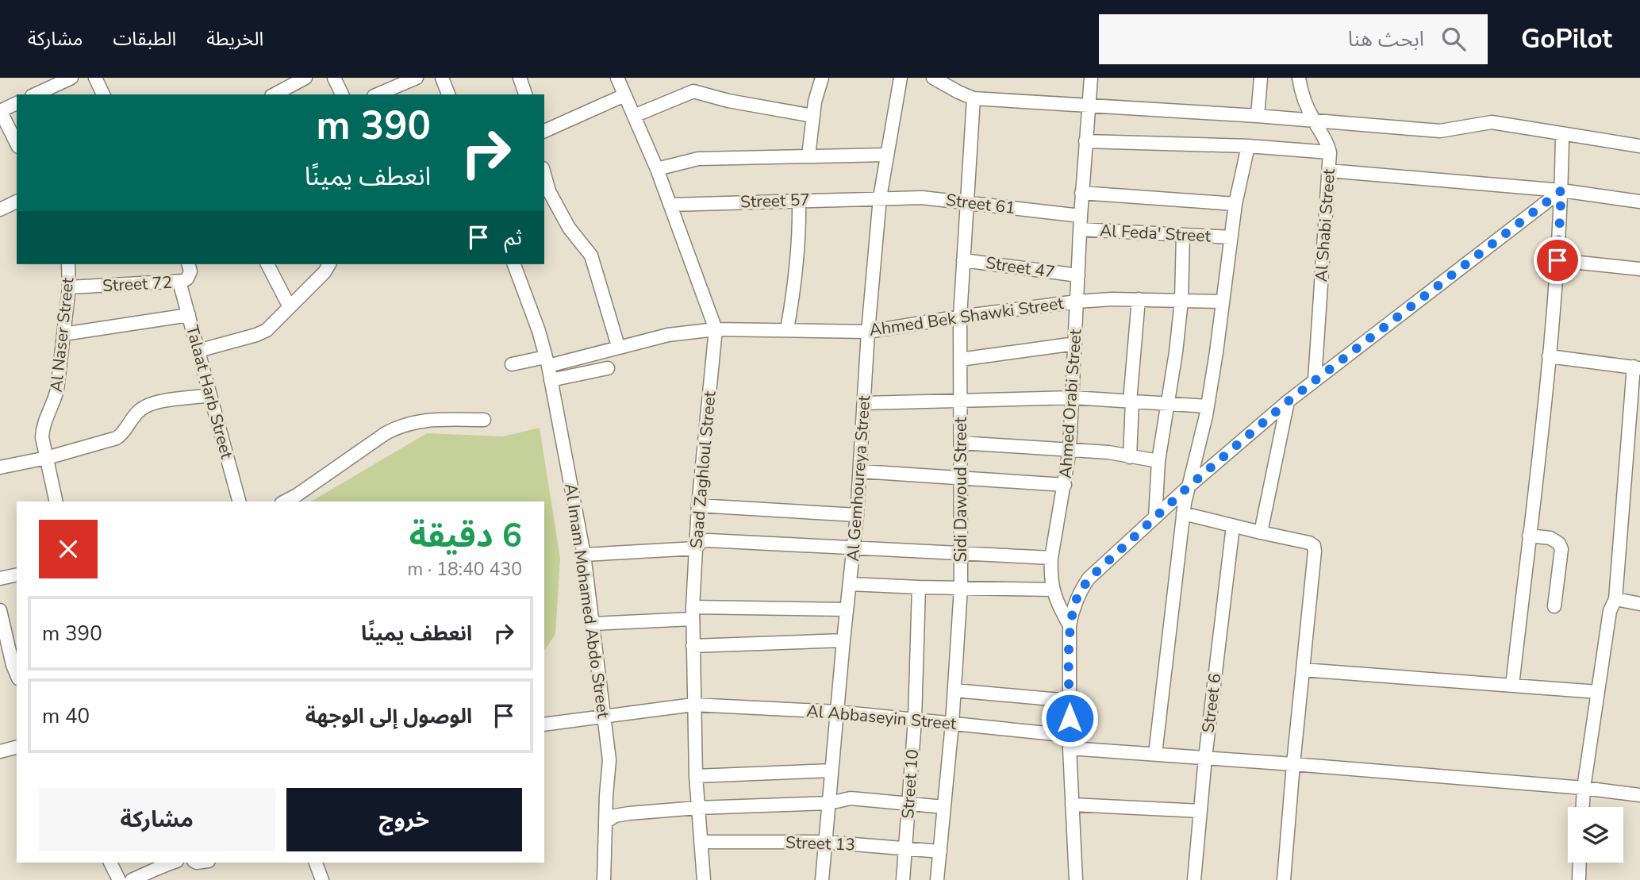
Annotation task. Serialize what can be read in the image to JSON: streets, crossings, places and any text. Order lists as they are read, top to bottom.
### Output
{
  "streets": {
    "street": [
      "Street 57",
      "Street 61",
      "Al Shabi Street",
      "Al Feda' Street",
      "Street 47",
      "Street 72",
      "Ahmed Bek Shawki Street",
      "Al Naser Street",
      "Talaat Harb Street",
      "Ahmed Orabi Street",
      "Saad Zaghloul Street",
      "Al Gemhoureya Street",
      "Sidi Dawoud Street",
      "Al Imam Mohamed Abdo Street",
      "Street 6",
      "Al Abbaseyin Street",
      "Street 10",
      "Street 13"
    ]
  },
  "crossings": [
    ["Street 57", "Street 61"],
    ["Street 57", "Saad Zaghloul Street"],
    ["Street 57", "Al Gemhoureya Street"],
    ["Street 61", "Ahmed Orabi Street"],
    ["Street 61", "Al Gemhoureya Street"],
    ["Street 61", "Sidi Dawoud Street"],
    ["Al Feda' Street", "Ahmed Orabi Street"],
    ["Street 47", "Ahmed Orabi Street"],
    ["Street 47", "Sidi Dawoud Street"],
    ["Street 72", "Al Naser Street"],
    ["Street 72", "Talaat Harb Street"],
    ["Ahmed Bek Shawki Street", "Ahmed Orabi Street"],
    ["Ahmed Bek Shawki Street", "Saad Zaghloul Street"],
    ["Ahmed Bek Shawki Street", "Al Gemhoureya Street"],
    ["Ahmed Bek Shawki Street", "Sidi Dawoud Street"],
    ["Ahmed Bek Shawki Street", "Al Imam Mohamed Abdo Street"],
    ["Saad Zaghloul Street", "Al Abbaseyin Street"],
    ["Saad Zaghloul Street", "Street 13"],
    ["Al Gemhoureya Street", "Al Abbaseyin Street"],
    ["Al Gemhoureya Street", "Street 13"],
    ["Sidi Dawoud Street", "Al Abbaseyin Street"],
    ["Sidi Dawoud Street", "Street 13"],
    ["Al Imam Mohamed Abdo Street", "Al Abbaseyin Street"],
    ["Street 6", "Al Abbaseyin Street"],
    ["Al Abbaseyin Street", "Street 10"],
    ["Street 10", "Street 13"]
  ],
  "page": {
    "header": "GoPilot",
    "search": "ابحث هنا",
    "nav": ["الخريطة", "الطبقات", "مشاركة"],
    "turn": ["390 m", "انعطف يمينًا"],
    "then": "ثم",
    "heading": ["6 دقيقة", "430 m · 18:40"],
    "list": [
      {
        "name": "انعطف يمينًا",
        "value": "390 m"
      },
      {
        "name": "الوصول إلى الوجهة",
        "value": "40 m"
      }
    ],
    "buttons": ["خروج", "مشاركة"]
  }
}
